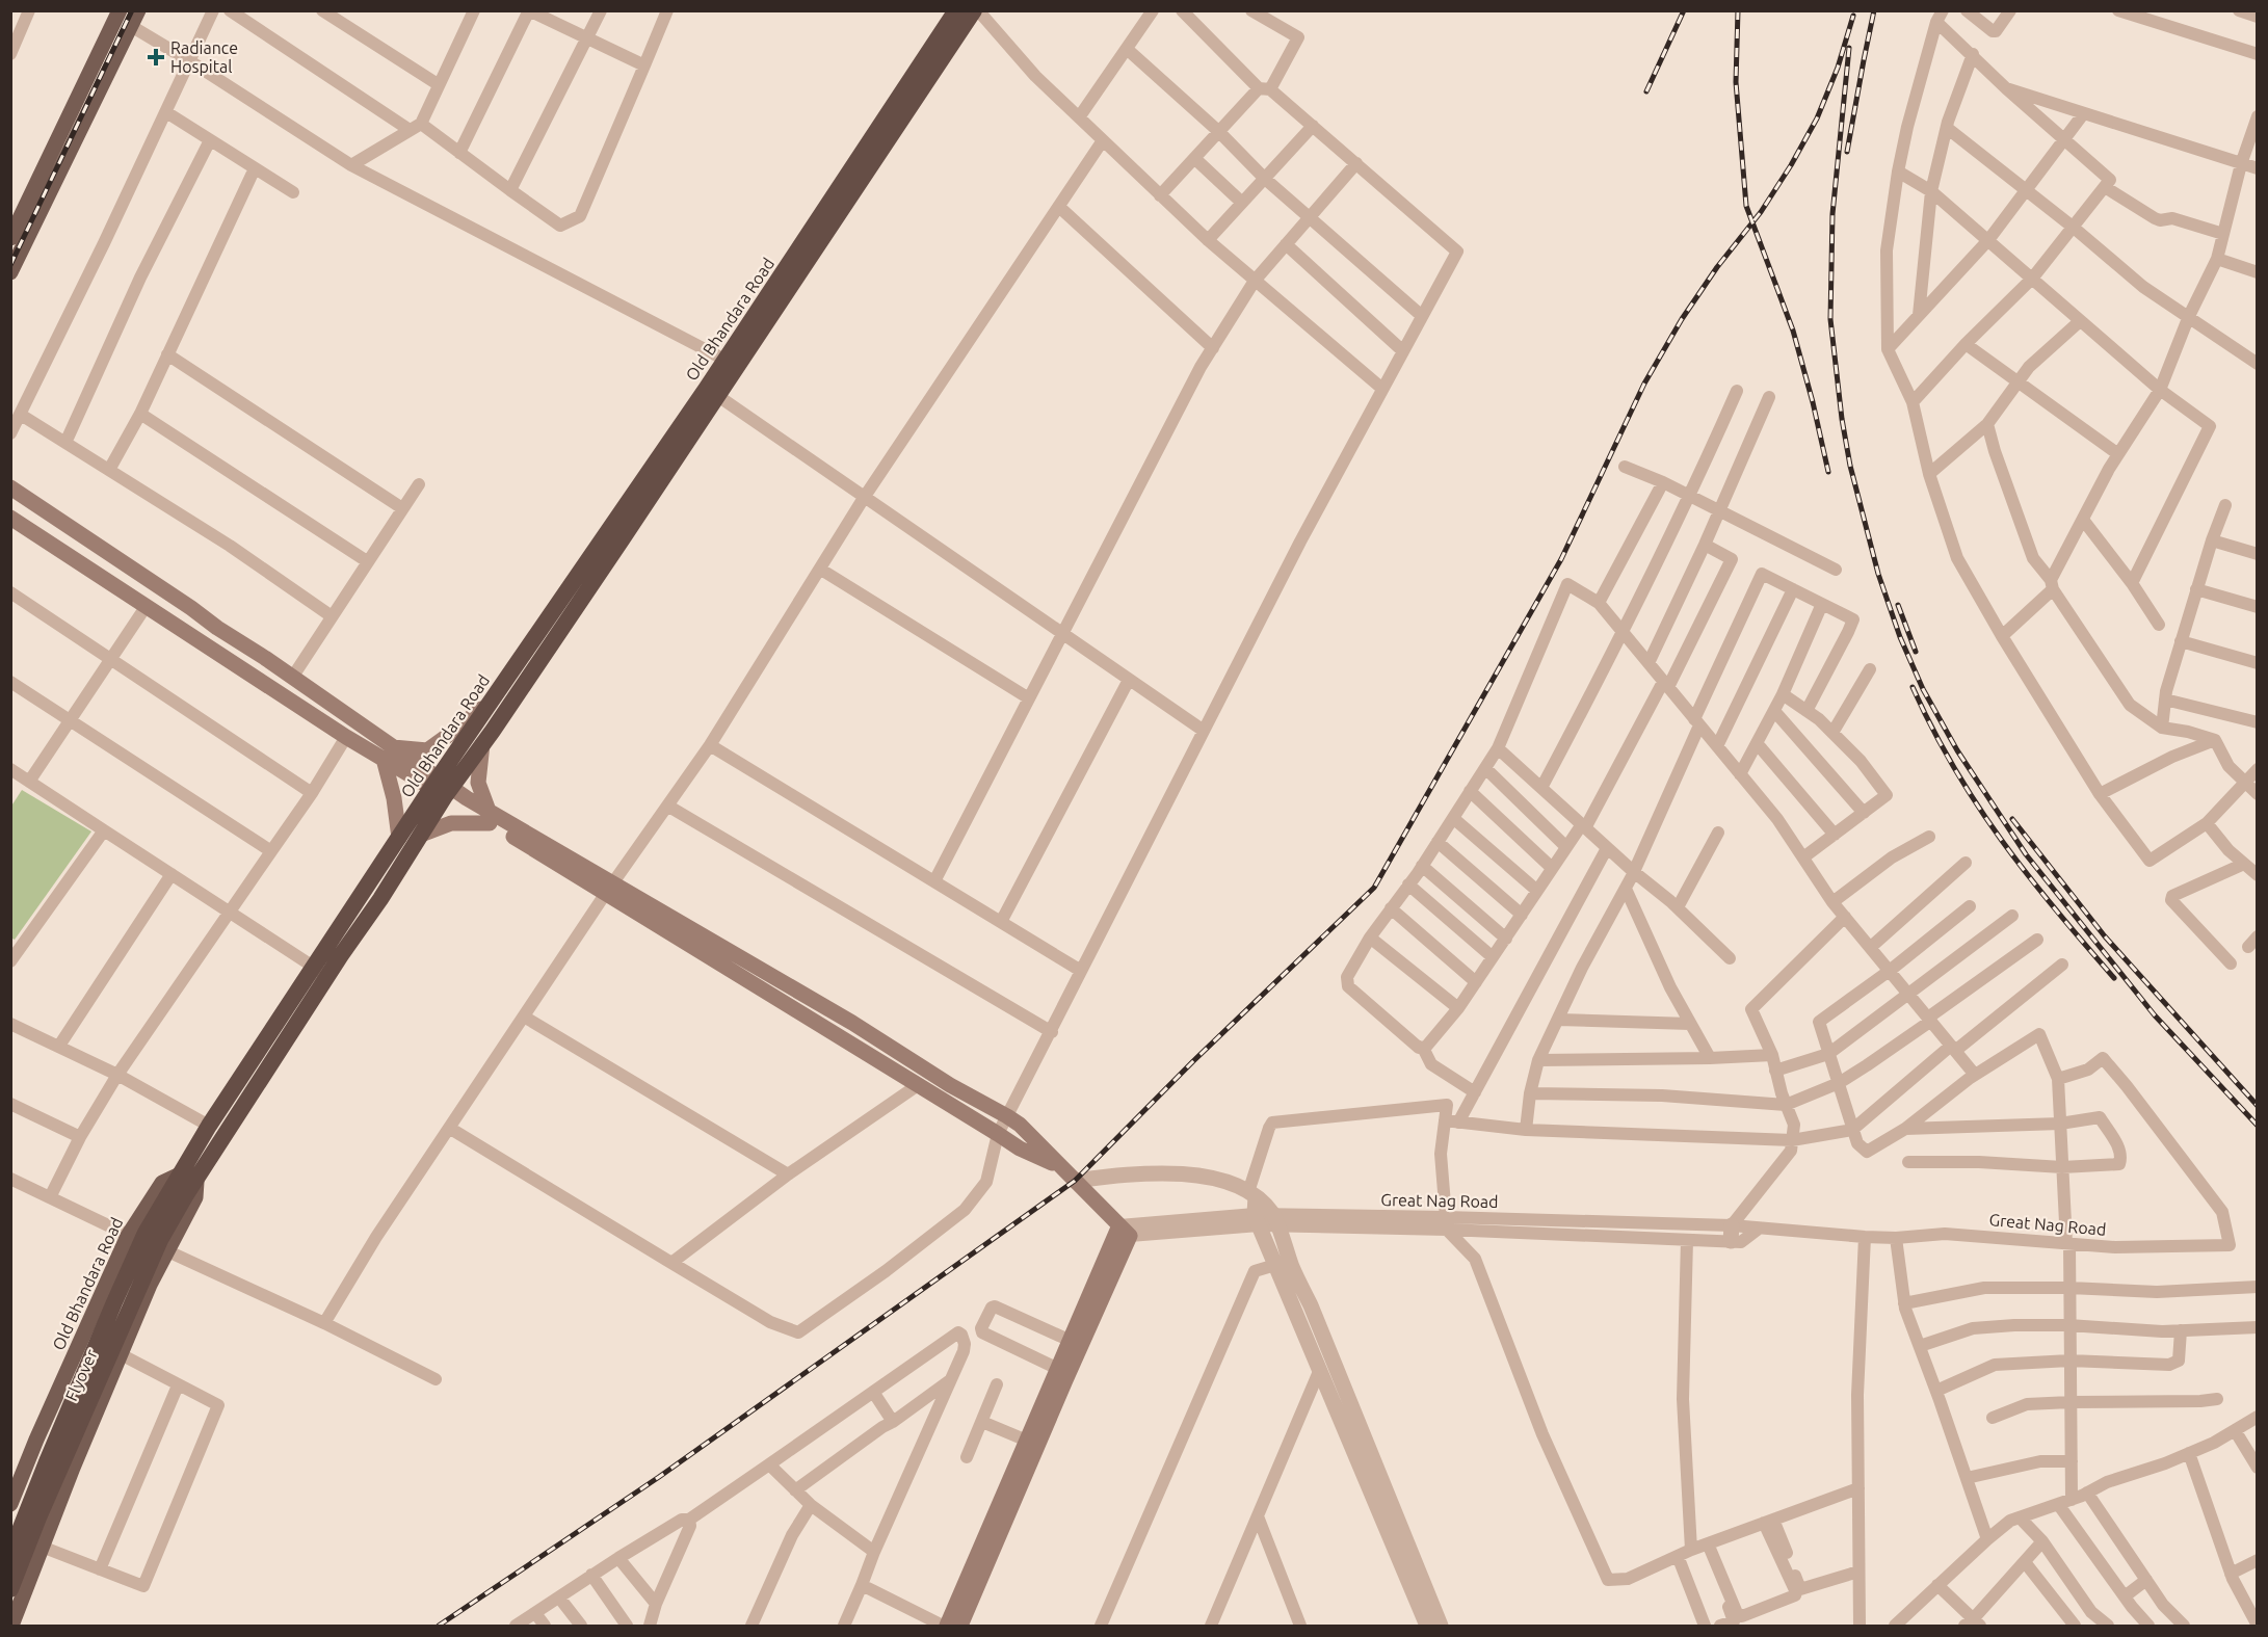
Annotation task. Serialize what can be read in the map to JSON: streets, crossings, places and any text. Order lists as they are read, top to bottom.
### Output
{
  "streets": {
    "highway": ["Old Bhandara Road", "Flyover"],
    "street": ["Great Nag Road"]
  },
  "crossings": [
    ["Old Bhandara Road", "Flyover"]
  ],
  "places": {
    "health": ["Radiance Hospital"]
  }
}
